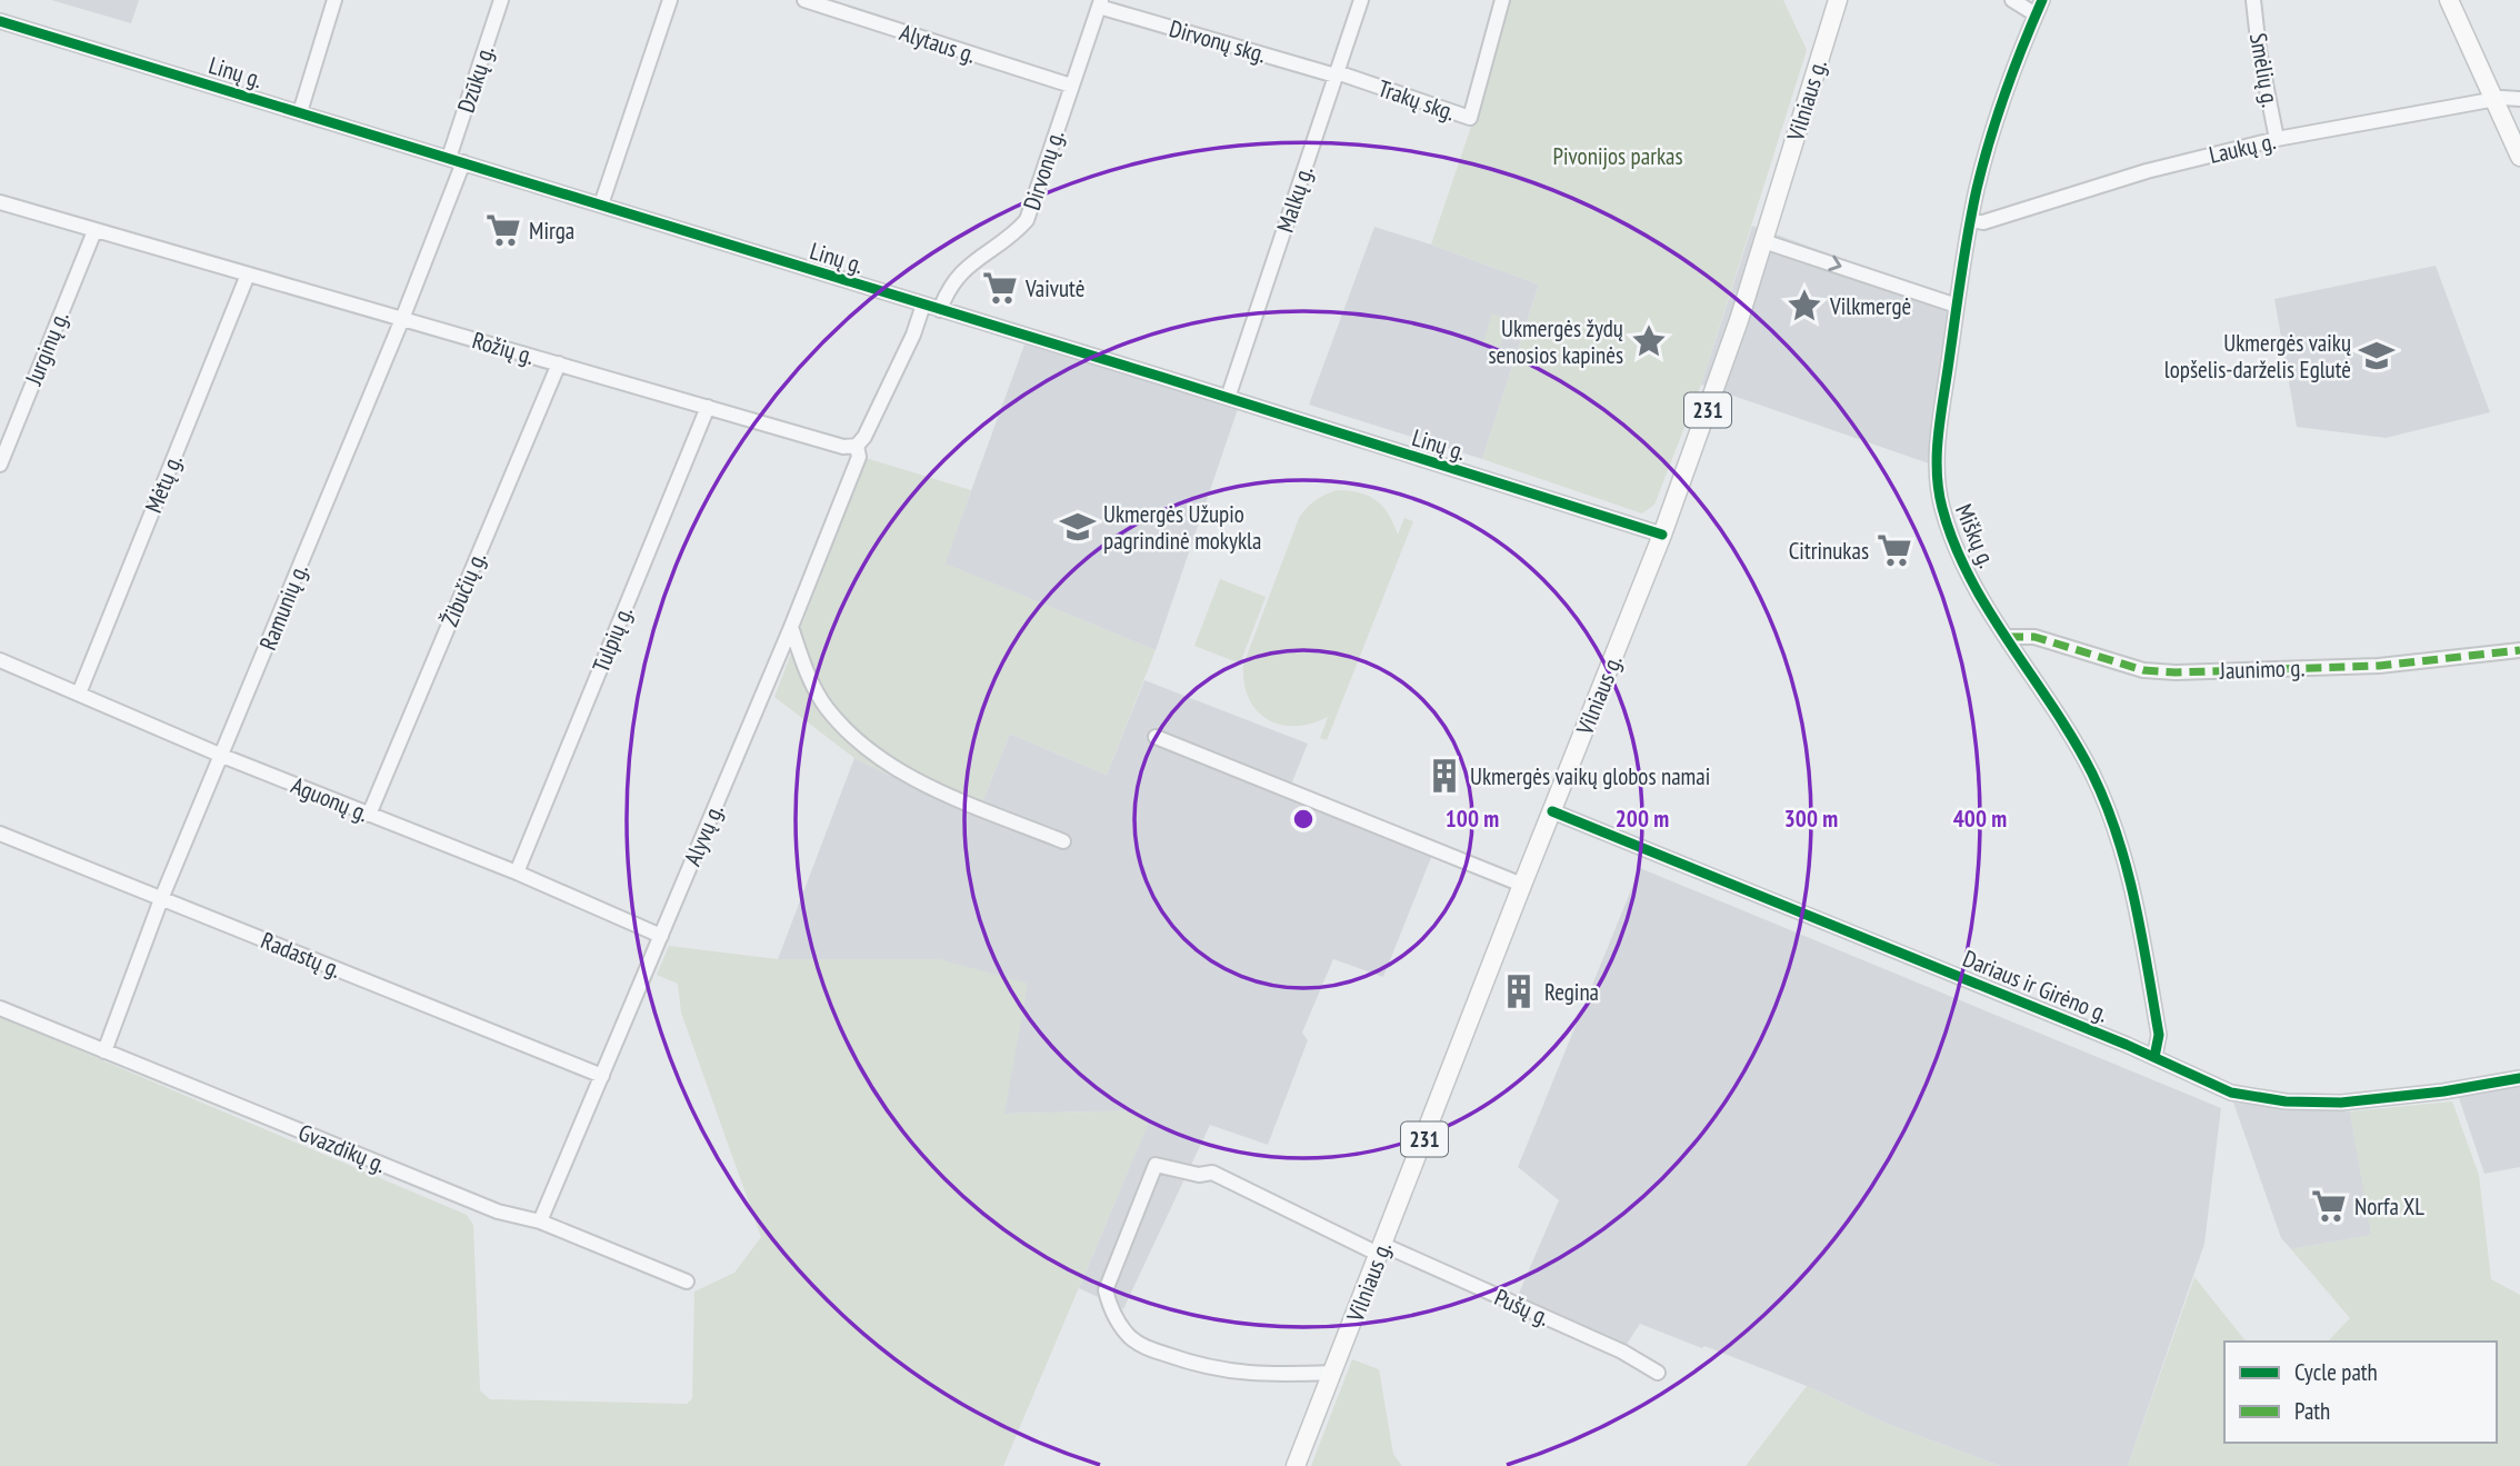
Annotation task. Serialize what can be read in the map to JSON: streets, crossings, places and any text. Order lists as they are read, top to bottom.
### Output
{
  "streets": {
    "main road": ["Vilniaus g.", "231"],
    "street": [
      "Dirvonų skg.",
      "Alytaus g.",
      "Smėlių g.",
      "Linų g.",
      "Dzūkų g.",
      "Trakų skg.",
      "Laukų g.",
      "Dirvonų g.",
      "Malkų g.",
      "Jurginų g.",
      "Rožių g.",
      "Mėtų g.",
      "Miškų g.",
      "Žibučių g.",
      "Ramunių g.",
      "Tulpių g.",
      "Jaunimo g.",
      "Aguonų g.",
      "Alyvų g.",
      "Radastų g.",
      "Dariaus ir Girėno g.",
      "Gvazdikų g.",
      "Pušų g."
    ]
  },
  "crossings": [
    ["Dirvonų skg.", "Trakų skg."],
    ["Dirvonų skg.", "Dirvonų g."],
    ["Dirvonų skg.", "Malkų g."],
    ["Alytaus g.", "Dirvonų g."],
    ["Smėlių g.", "Laukų g."],
    ["Linų g.", "Dzūkų g."],
    ["Linų g.", "Vilniaus g."],
    ["Linų g.", "Dirvonų g."],
    ["Linų g.", "Malkų g."],
    ["Linų g.", "Ramunių g."],
    ["Dzūkų g.", "Ramunių g."],
    ["Trakų skg.", "Malkų g."],
    ["Vilniaus g.", "Dariaus ir Girėno g."],
    ["Vilniaus g.", "Pušų g."],
    ["Laukų g.", "Miškų g."],
    ["Jurginų g.", "Rožių g."],
    ["Rožių g.", "Mėtų g."],
    ["Rožių g.", "Žibučių g."],
    ["Rožių g.", "Ramunių g."],
    ["Rožių g.", "Tulpių g."],
    ["Rožių g.", "Alyvų g."],
    ["Mėtų g.", "Aguonų g."],
    ["Miškų g.", "Jaunimo g."],
    ["Miškų g.", "Dariaus ir Girėno g."],
    ["Žibučių g.", "Aguonų g."],
    ["Ramunių g.", "Aguonų g."],
    ["Ramunių g.", "Radastų g."],
    ["Ramunių g.", "Gvazdikų g."],
    ["Tulpių g.", "Aguonų g."],
    ["Aguonų g.", "Alyvų g."],
    ["Alyvų g.", "Radastų g."],
    ["Alyvų g.", "Gvazdikų g."]
  ],
  "parks": ["Pivonijos parkas"],
  "places": {
    "supermarket": [
      "Mirga",
      "Vaivutė",
      "Citrinukas",
      "Norfa XL"
    ],
    "place": ["Vilkmergė", "Ukmergės žydų senosios kapinės"],
    "school or university": ["Ukmergės vaikų lopšelis-darželis Eglutė", "Ukmergės Užupio pagrindinė mokykla"],
    "building": ["Ukmergės vaikų globos namai", "Regina"]
  },
  "legend": ["Cycle path", "Path"],
  "rings": [
    "100 m",
    "200 m",
    "300 m",
    "400 m"
  ]
}
